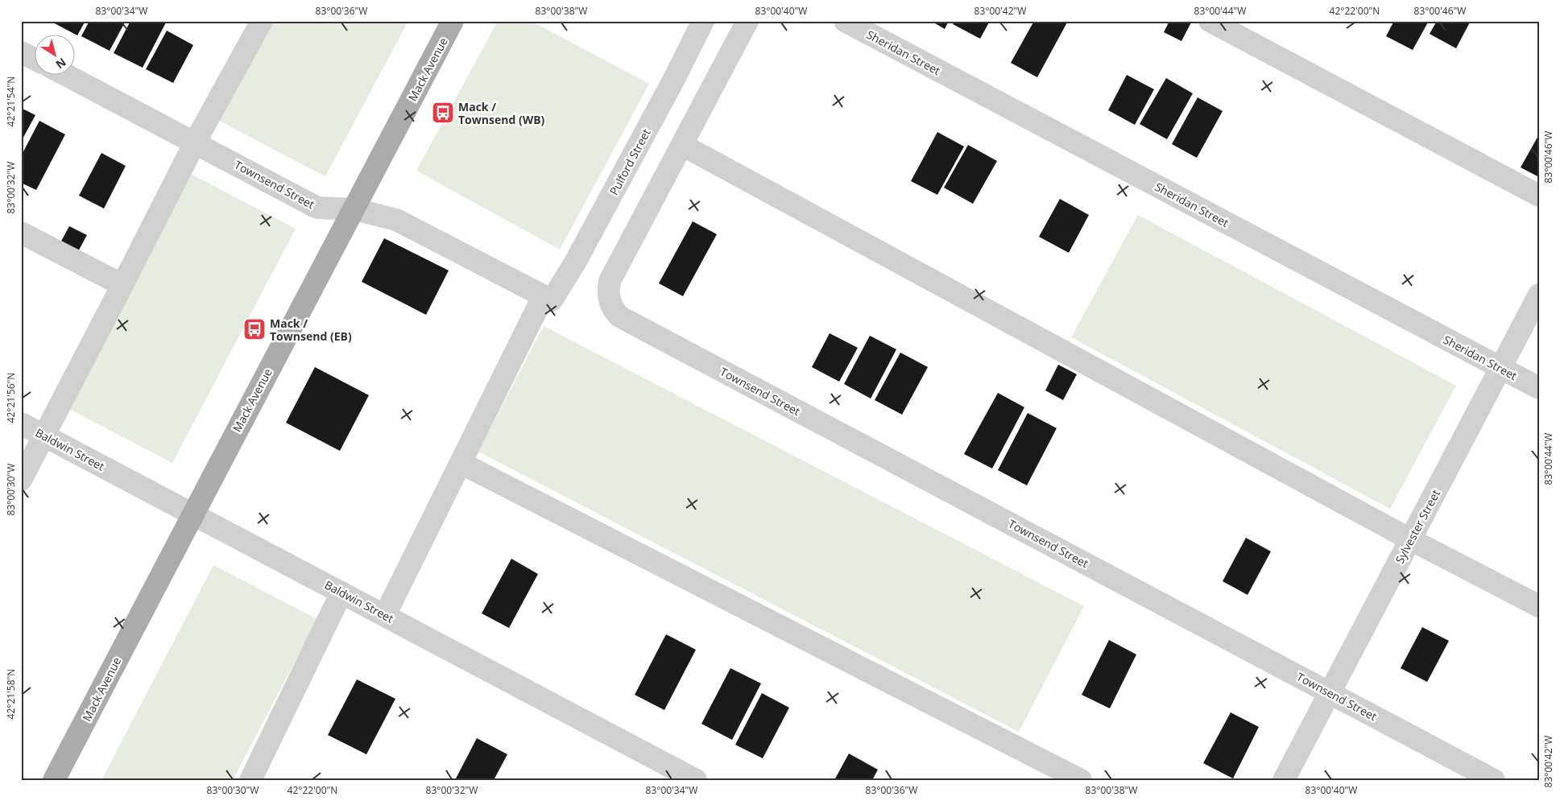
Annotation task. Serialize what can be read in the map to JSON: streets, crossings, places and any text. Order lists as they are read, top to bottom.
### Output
{
  "streets": {
    "main road": ["Mack Avenue"],
    "street": [
      "Sheridan Street",
      "Pulford Street",
      "Townsend Street",
      "Baldwin Street",
      "Sylvester Street"
    ]
  },
  "crossings": [
    ["Sheridan Street", "Sylvester Street"],
    ["Mack Avenue", "Townsend Street"],
    ["Mack Avenue", "Baldwin Street"],
    ["Pulford Street", "Townsend Street"],
    ["Pulford Street", "Baldwin Street"],
    ["Townsend Street", "Sylvester Street"]
  ],
  "places": {
    "bus stop": ["Mack / Townsend (WB)", "Mack / Townsend (EB)"]
  },
  "north": "bottom right",
  "coordinates": [
    "83°00'34\"W",
    "83°00'36\"W",
    "83°00'38\"W",
    "83°00'40\"W",
    "83°00'42\"W",
    "83°00'44\"W",
    "42°22'00\"N",
    "83°00'46\"W",
    "42°21'54\"N",
    "83°00'32\"W",
    "42°21'56\"N",
    "83°00'30\"W",
    "42°21'58\"N"
  ]
}
